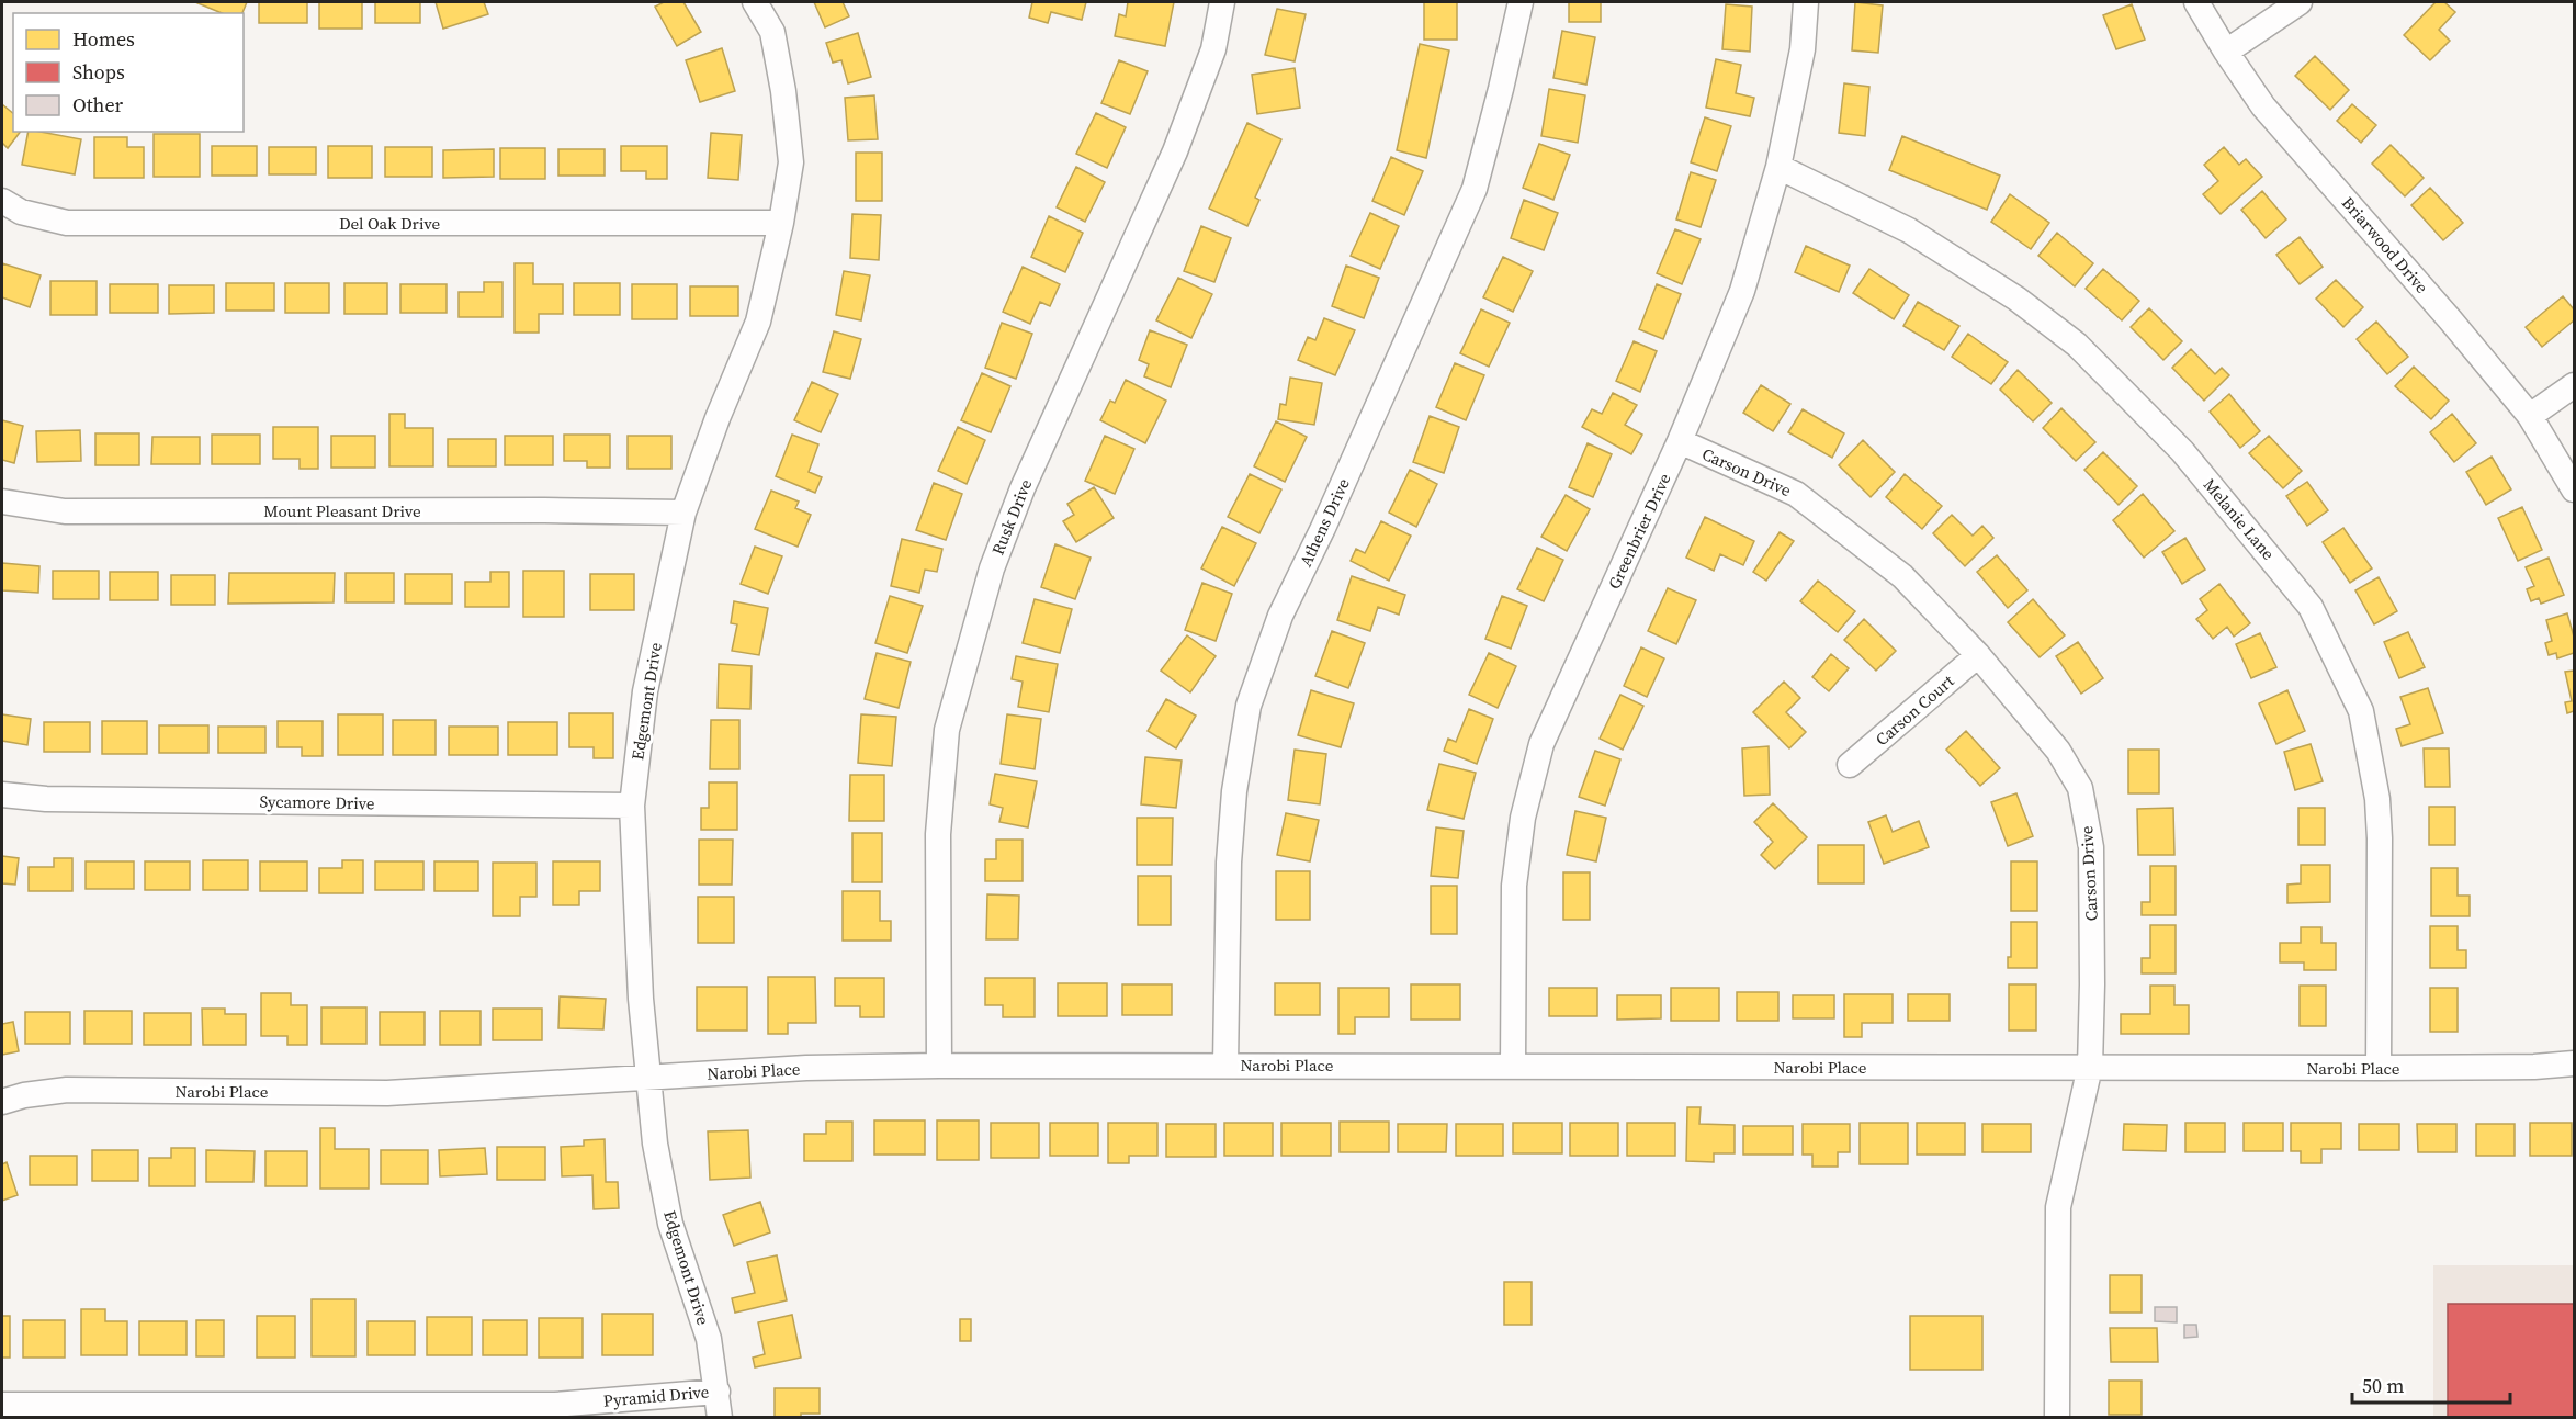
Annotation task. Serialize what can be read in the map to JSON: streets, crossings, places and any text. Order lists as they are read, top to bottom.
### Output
{
  "streets": {
    "street": [
      "Del Oak Drive",
      "Briarwood Drive",
      "Carson Drive",
      "Mount Pleasant Drive",
      "Rusk Drive",
      "Melanie Lane",
      "Athens Drive",
      "Greenbrier Drive",
      "Edgemont Drive",
      "Carson Court",
      "Sycamore Drive",
      "Narobi Place",
      "Pyramid Drive"
    ]
  },
  "crossings": [
    ["Del Oak Drive", "Edgemont Drive"],
    ["Carson Drive", "Greenbrier Drive"],
    ["Carson Drive", "Carson Court"],
    ["Carson Drive", "Narobi Place"],
    ["Mount Pleasant Drive", "Edgemont Drive"],
    ["Rusk Drive", "Narobi Place"],
    ["Melanie Lane", "Greenbrier Drive"],
    ["Melanie Lane", "Narobi Place"],
    ["Athens Drive", "Narobi Place"],
    ["Greenbrier Drive", "Narobi Place"],
    ["Edgemont Drive", "Sycamore Drive"],
    ["Edgemont Drive", "Narobi Place"],
    ["Edgemont Drive", "Pyramid Drive"]
  ],
  "legend": ["Homes", "Shops", "Other"],
  "scale_bar": "50 m"
}
